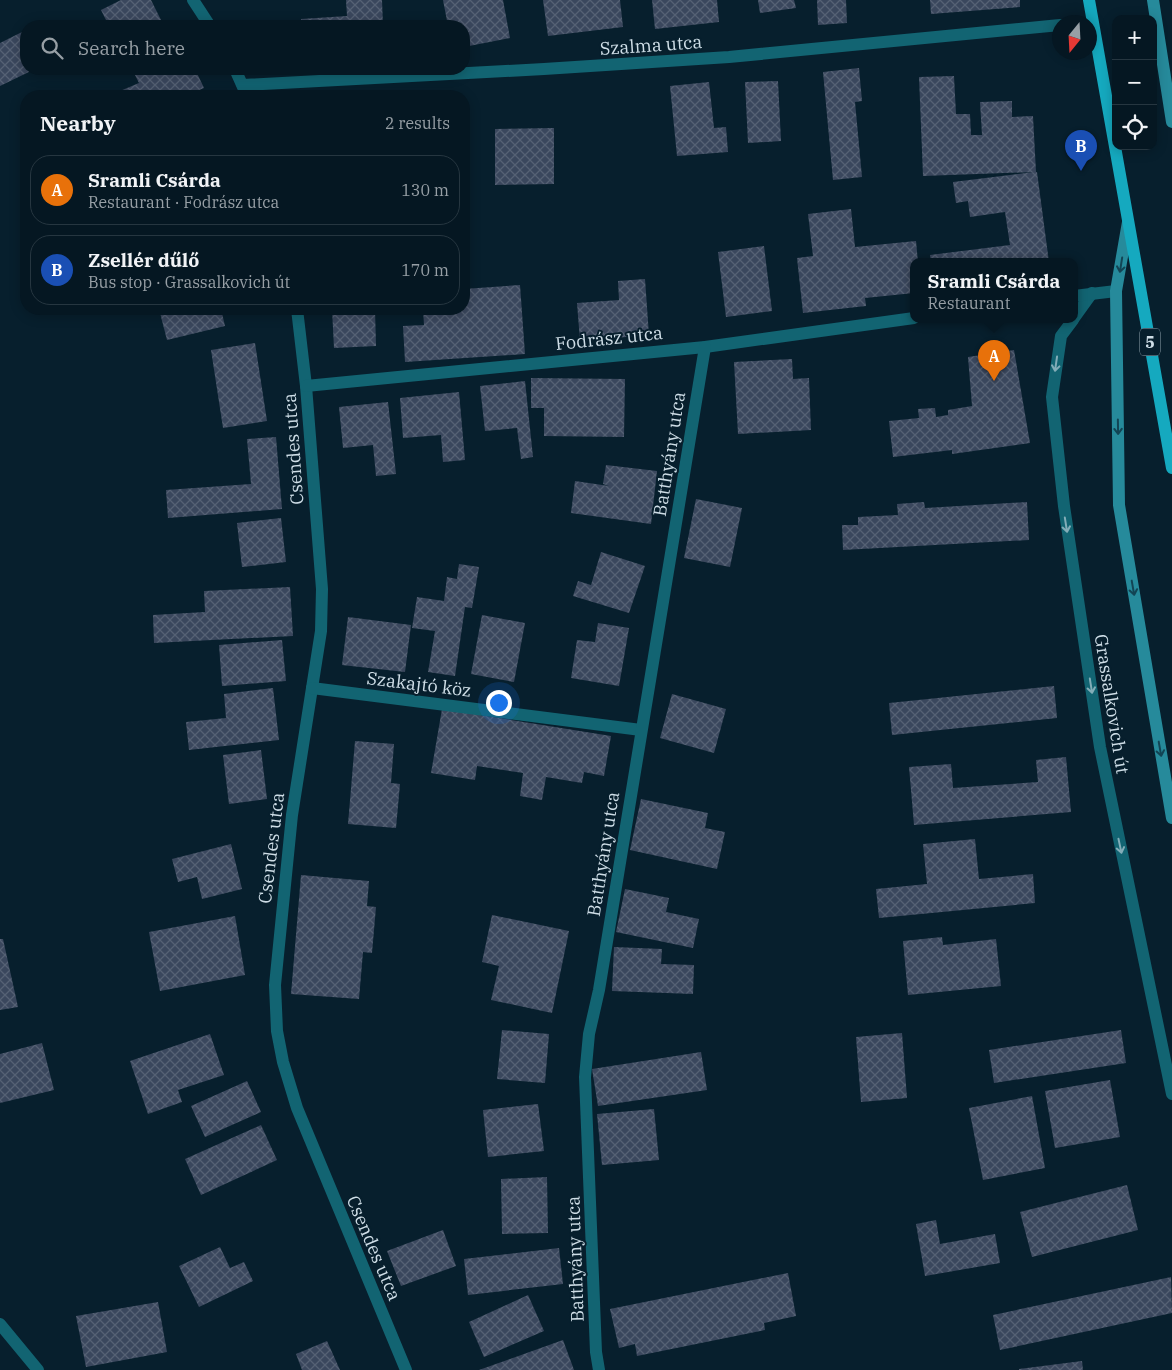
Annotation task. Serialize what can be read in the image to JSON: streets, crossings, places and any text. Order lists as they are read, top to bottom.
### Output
{
  "streets": {
    "main road": ["5"],
    "street": [
      "Szalma utca",
      "Fodrász utca",
      "Csendes utca",
      "Batthyány utca",
      "Szakajtó köz",
      "Grassalkovich út"
    ]
  },
  "crossings": [
    ["Fodrász utca", "Csendes utca"],
    ["Fodrász utca", "Batthyány utca"],
    ["Csendes utca", "Szakajtó köz"],
    ["Batthyány utca", "Szakajtó köz"]
  ],
  "north": "bottom",
  "page": {
    "map_buttons": ["+", "−"],
    "search": "Search here",
    "heading": ["Nearby", "2 results"],
    "pins": ["B", "A"],
    "list": [
      {
        "mark": "A",
        "name": "Sramli Csárda",
        "note": "Restaurant · Fodrász utca",
        "value": "130 m"
      },
      {
        "mark": "B",
        "name": "Zsellér dűlő",
        "note": "Bus stop · Grassalkovich út",
        "value": "170 m"
      }
    ],
    "popup": ["Sramli Csárda", "Restaurant"]
  }
}
